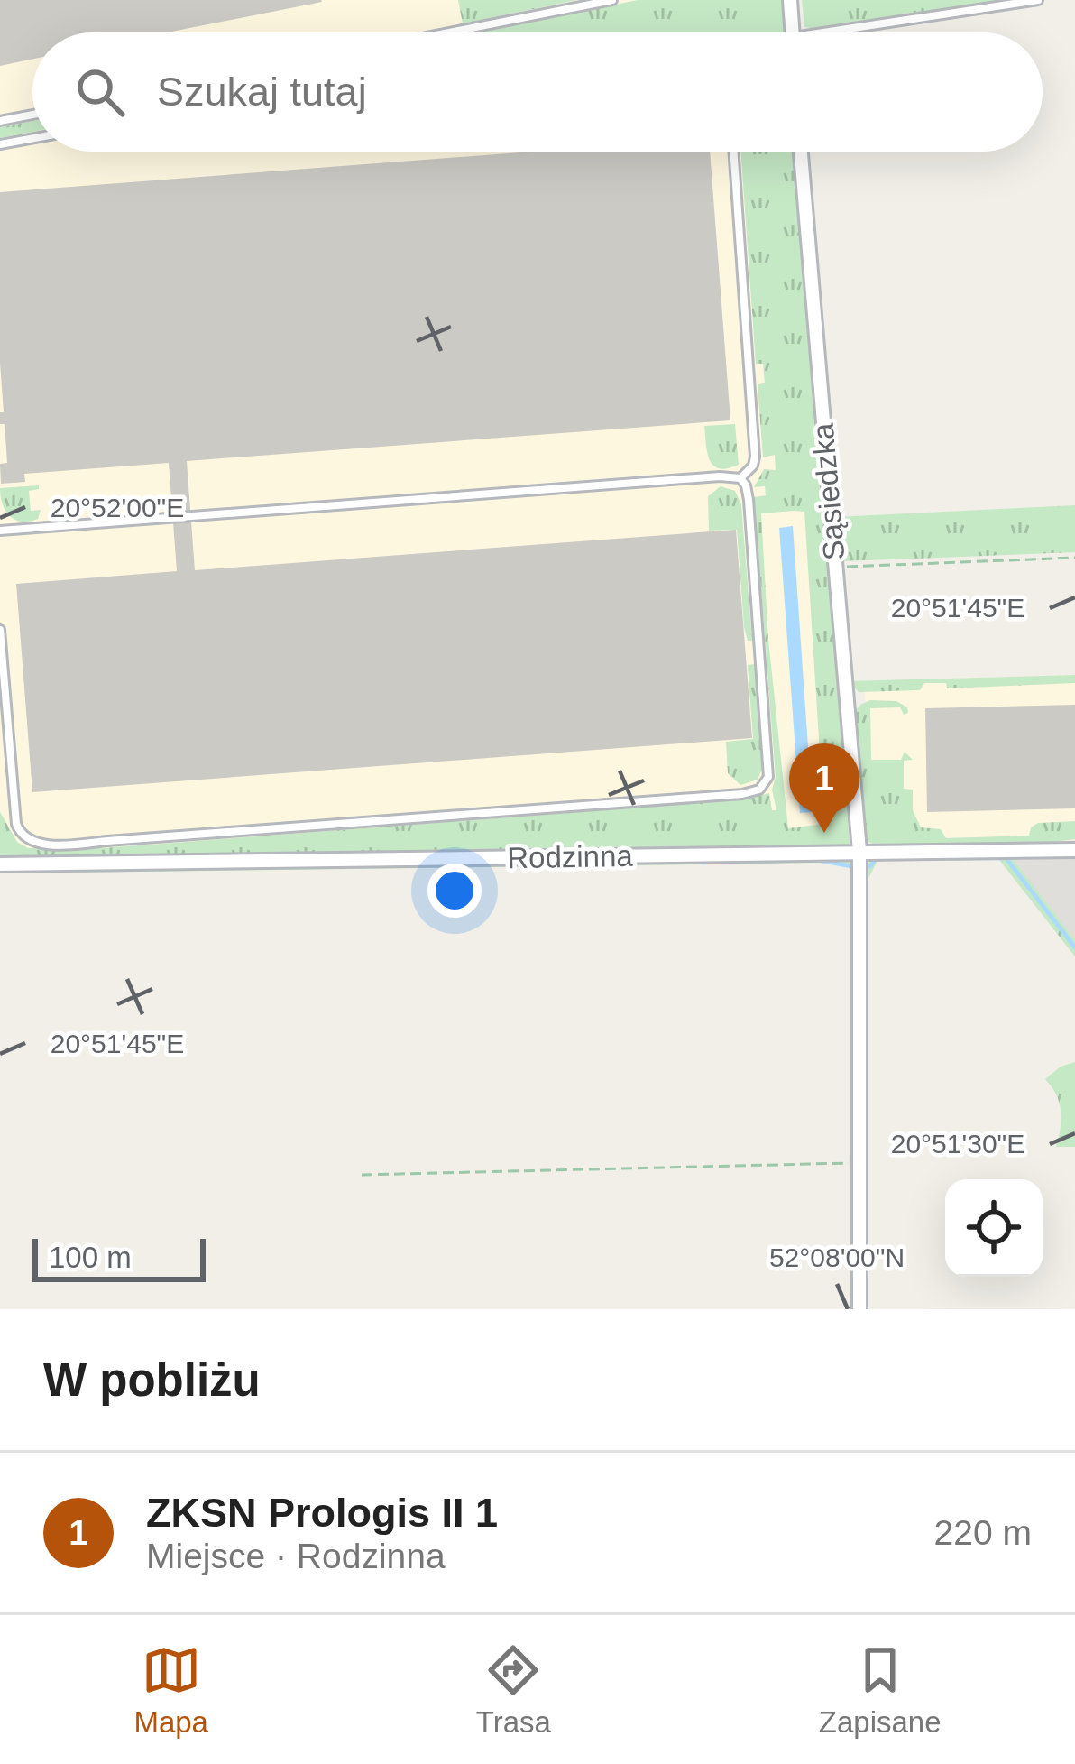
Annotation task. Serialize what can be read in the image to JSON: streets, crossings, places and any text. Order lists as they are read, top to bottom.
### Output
{
  "streets": {
    "street": ["Sąsiedzka", "Rodzinna"]
  },
  "crossings": [
    ["Sąsiedzka", "Rodzinna"]
  ],
  "scale_bar": "100 m",
  "page": {
    "search": "Szukaj tutaj",
    "pins": "1",
    "scale": "100 m",
    "heading": "W pobliżu",
    "list": [
      {
        "mark": "1",
        "name": "ZKSN Prologis II 1",
        "note": "Miejsce · Rodzinna",
        "value": "220 m"
      }
    ],
    "nav": ["Mapa", "Trasa", "Zapisane"]
  },
  "coordinates": [
    "20°52'00\"E",
    "20°51'45\"E",
    "20°51'30\"E",
    "52°08'00\"N"
  ]
}
